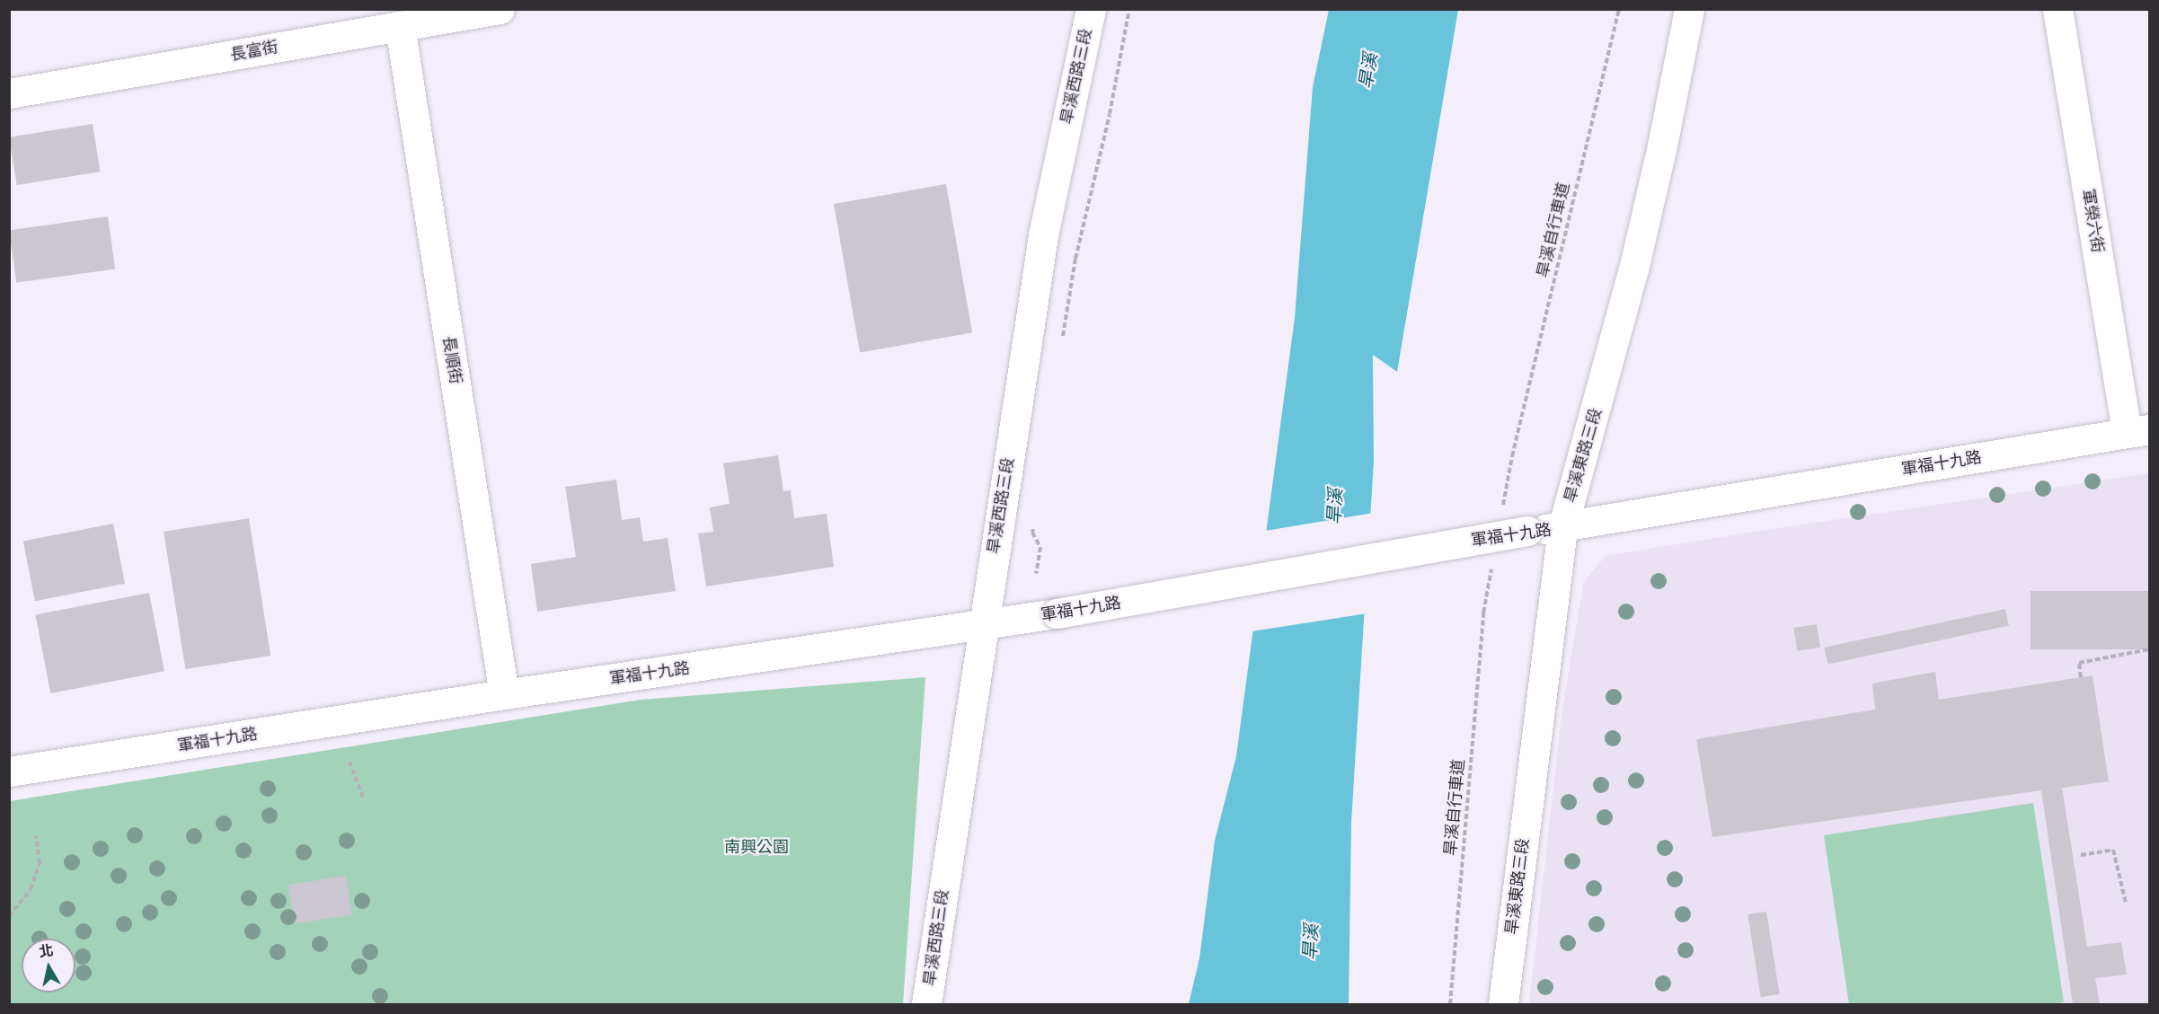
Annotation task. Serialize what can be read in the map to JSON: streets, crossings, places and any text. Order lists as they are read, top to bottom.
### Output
{
  "streets": {
    "street": [
      "長富街",
      "旱溪西路三段",
      "軍榮六街",
      "長順街",
      "旱溪東路三段",
      "軍福十九路"
    ],
    "path": ["旱溪自行車道"]
  },
  "crossings": [
    ["長富街", "長順街"],
    ["旱溪西路三段", "軍福十九路"],
    ["軍榮六街", "軍福十九路"],
    ["長順街", "軍福十九路"],
    ["旱溪東路三段", "軍福十九路"]
  ],
  "water": ["旱溪"],
  "parks": ["南興公園"],
  "north": "top"
}
